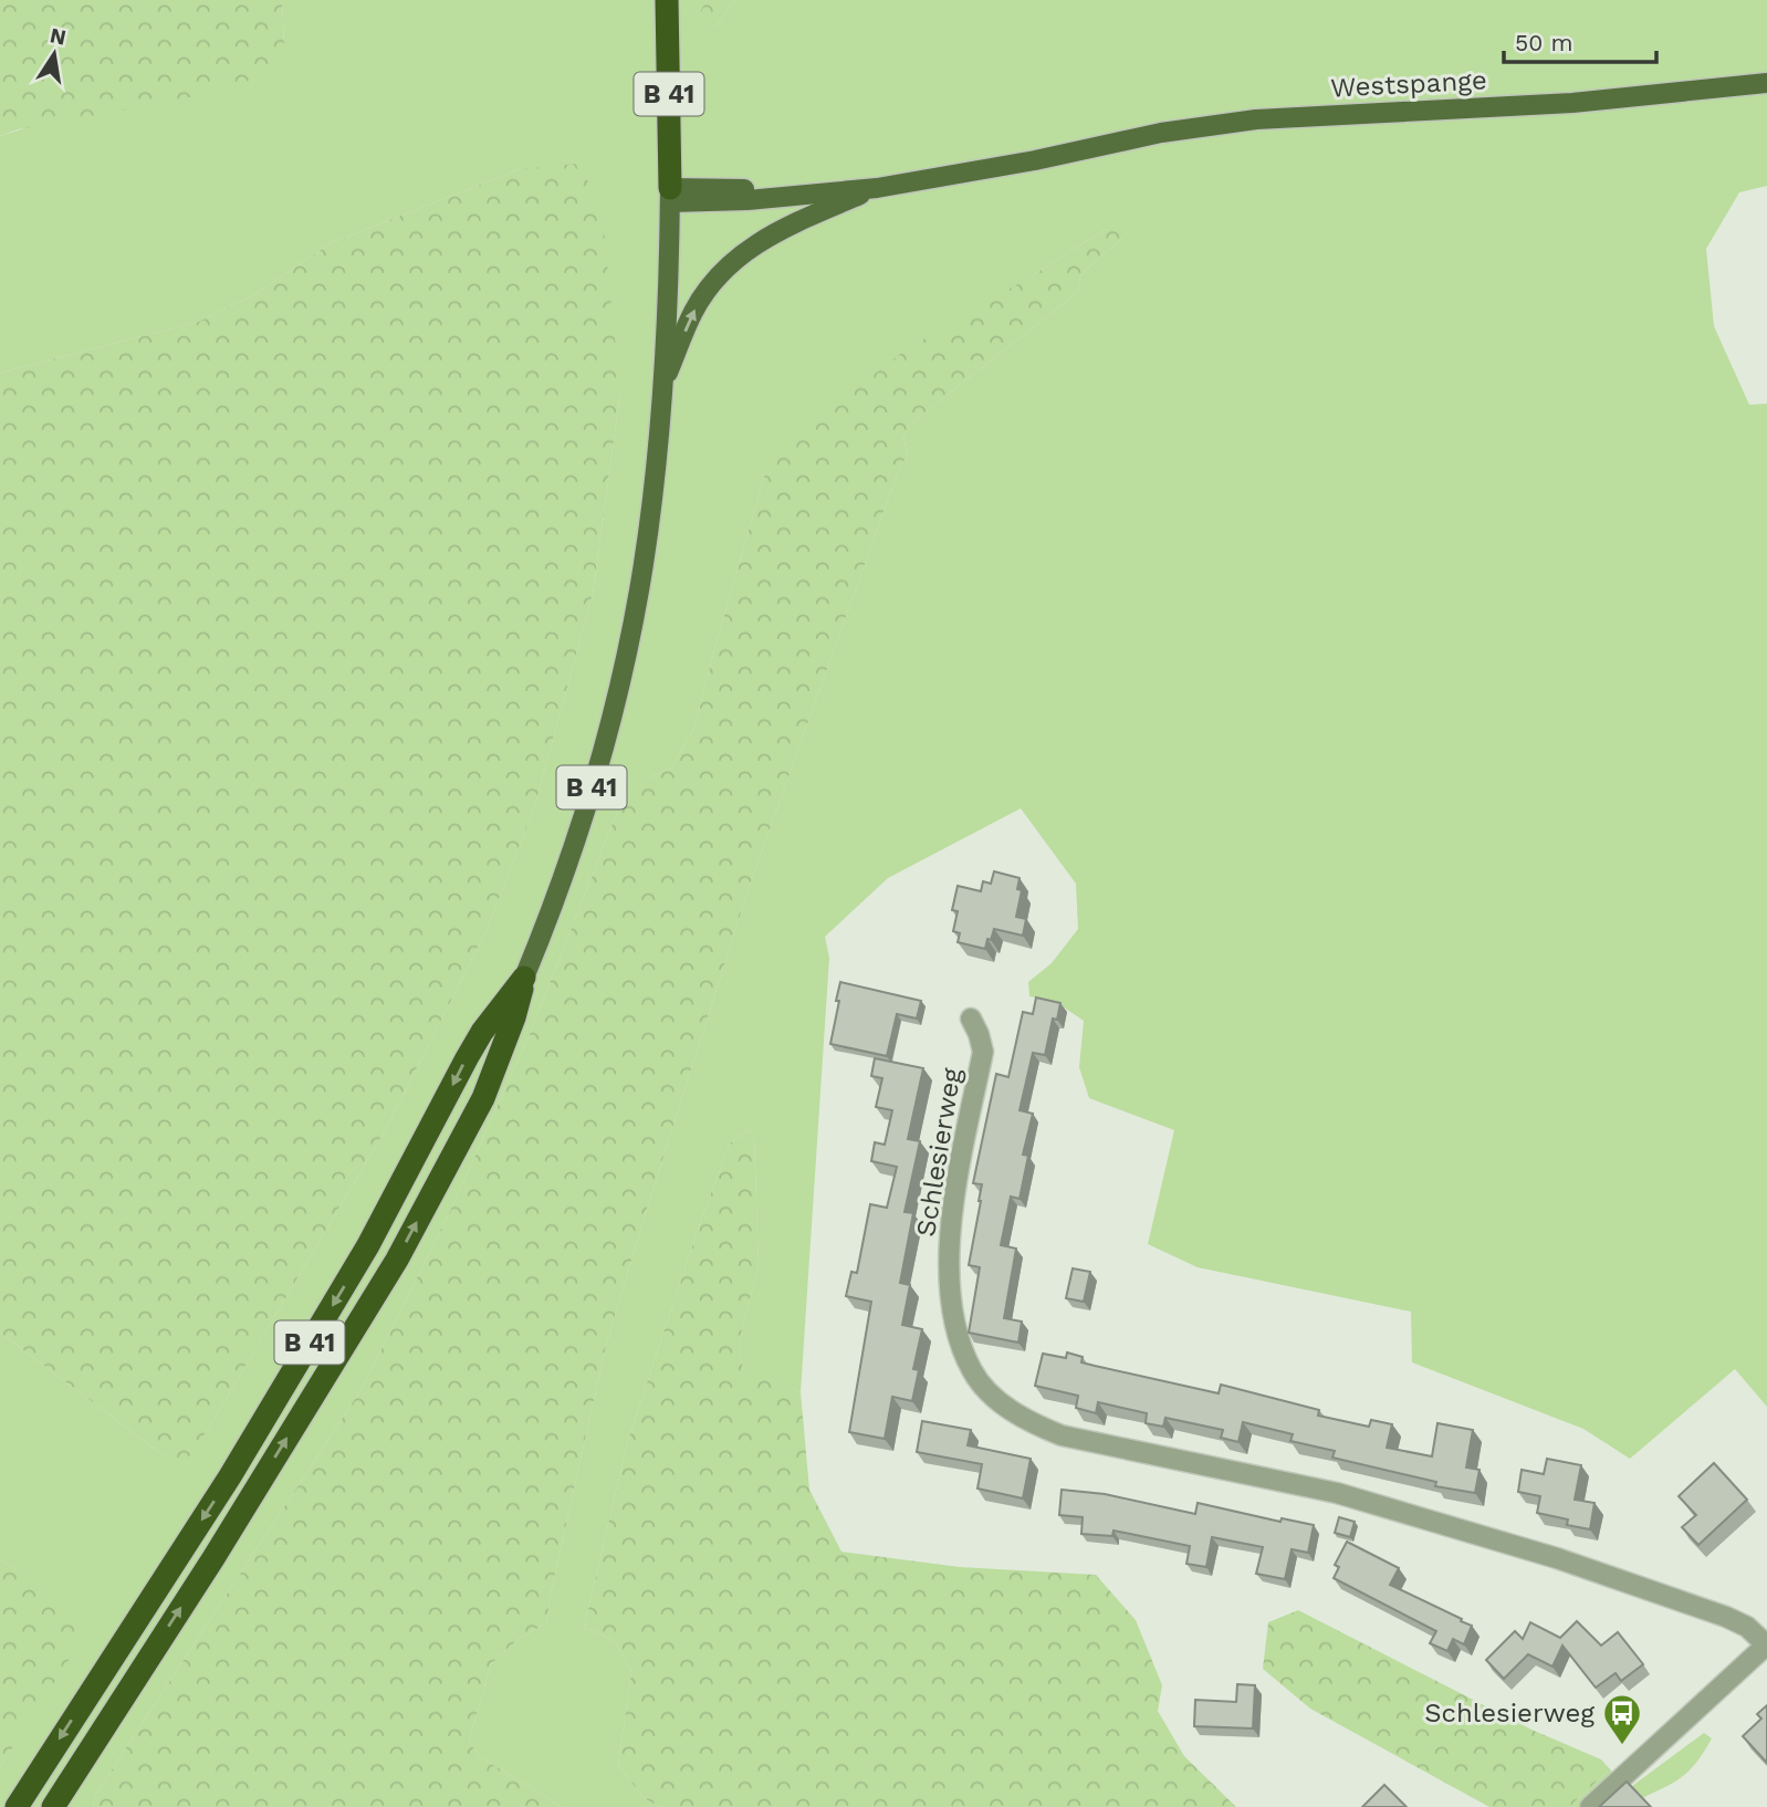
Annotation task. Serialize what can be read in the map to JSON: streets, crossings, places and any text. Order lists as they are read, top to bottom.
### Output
{
  "streets": {
    "highway": ["B 41"],
    "main road": ["Westspange"],
    "street": ["Schlesierweg"]
  },
  "places": {
    "bus stop": ["Schlesierweg"]
  },
  "scale_bar": "50 m",
  "north": "top"
}
